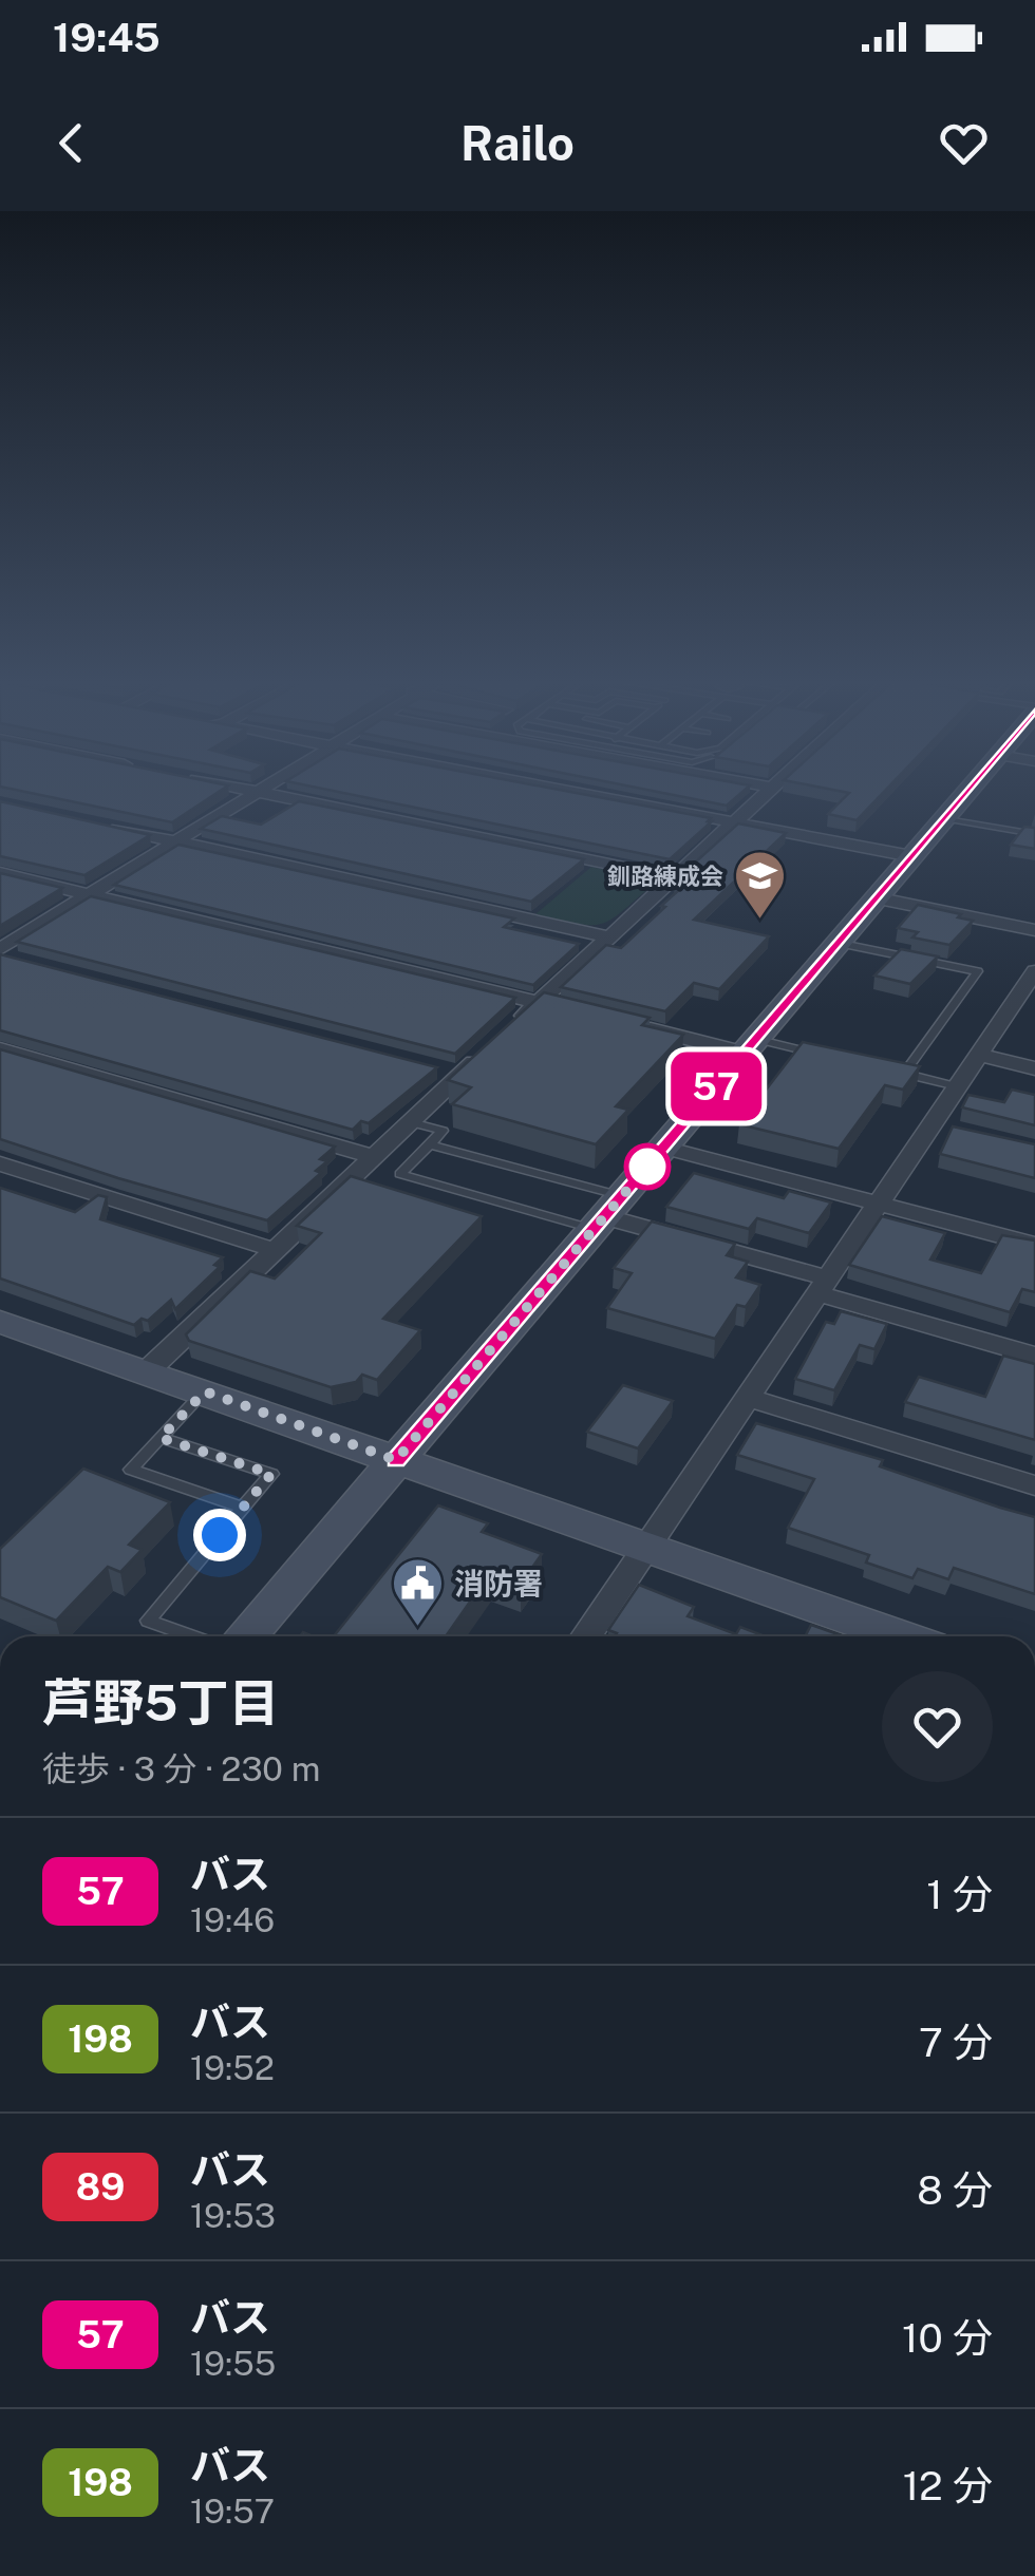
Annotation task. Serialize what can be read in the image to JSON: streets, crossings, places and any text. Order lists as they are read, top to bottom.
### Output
{
  "places": {
    "school or university": ["釧路練成会"],
    "public building": ["消防署"]
  },
  "lines": ["bus line 57"],
  "page": {
    "status": "19:45",
    "header": "Railo",
    "on_map": "57",
    "heading": ["芦野5丁目", "徒歩 · 3 分 · 230 m"],
    "list": [
      {
        "mark": "57",
        "name": "バス",
        "note": "19:46",
        "value": "1 分"
      },
      {
        "mark": "198",
        "name": "バス",
        "note": "19:52",
        "value": "7 分"
      },
      {
        "mark": "89",
        "name": "バス",
        "note": "19:53",
        "value": "8 分"
      },
      {
        "mark": "57",
        "name": "バス",
        "note": "19:55",
        "value": "10 分"
      },
      {
        "mark": "198",
        "name": "バス",
        "note": "19:57",
        "value": "12 分"
      }
    ]
  }
}
